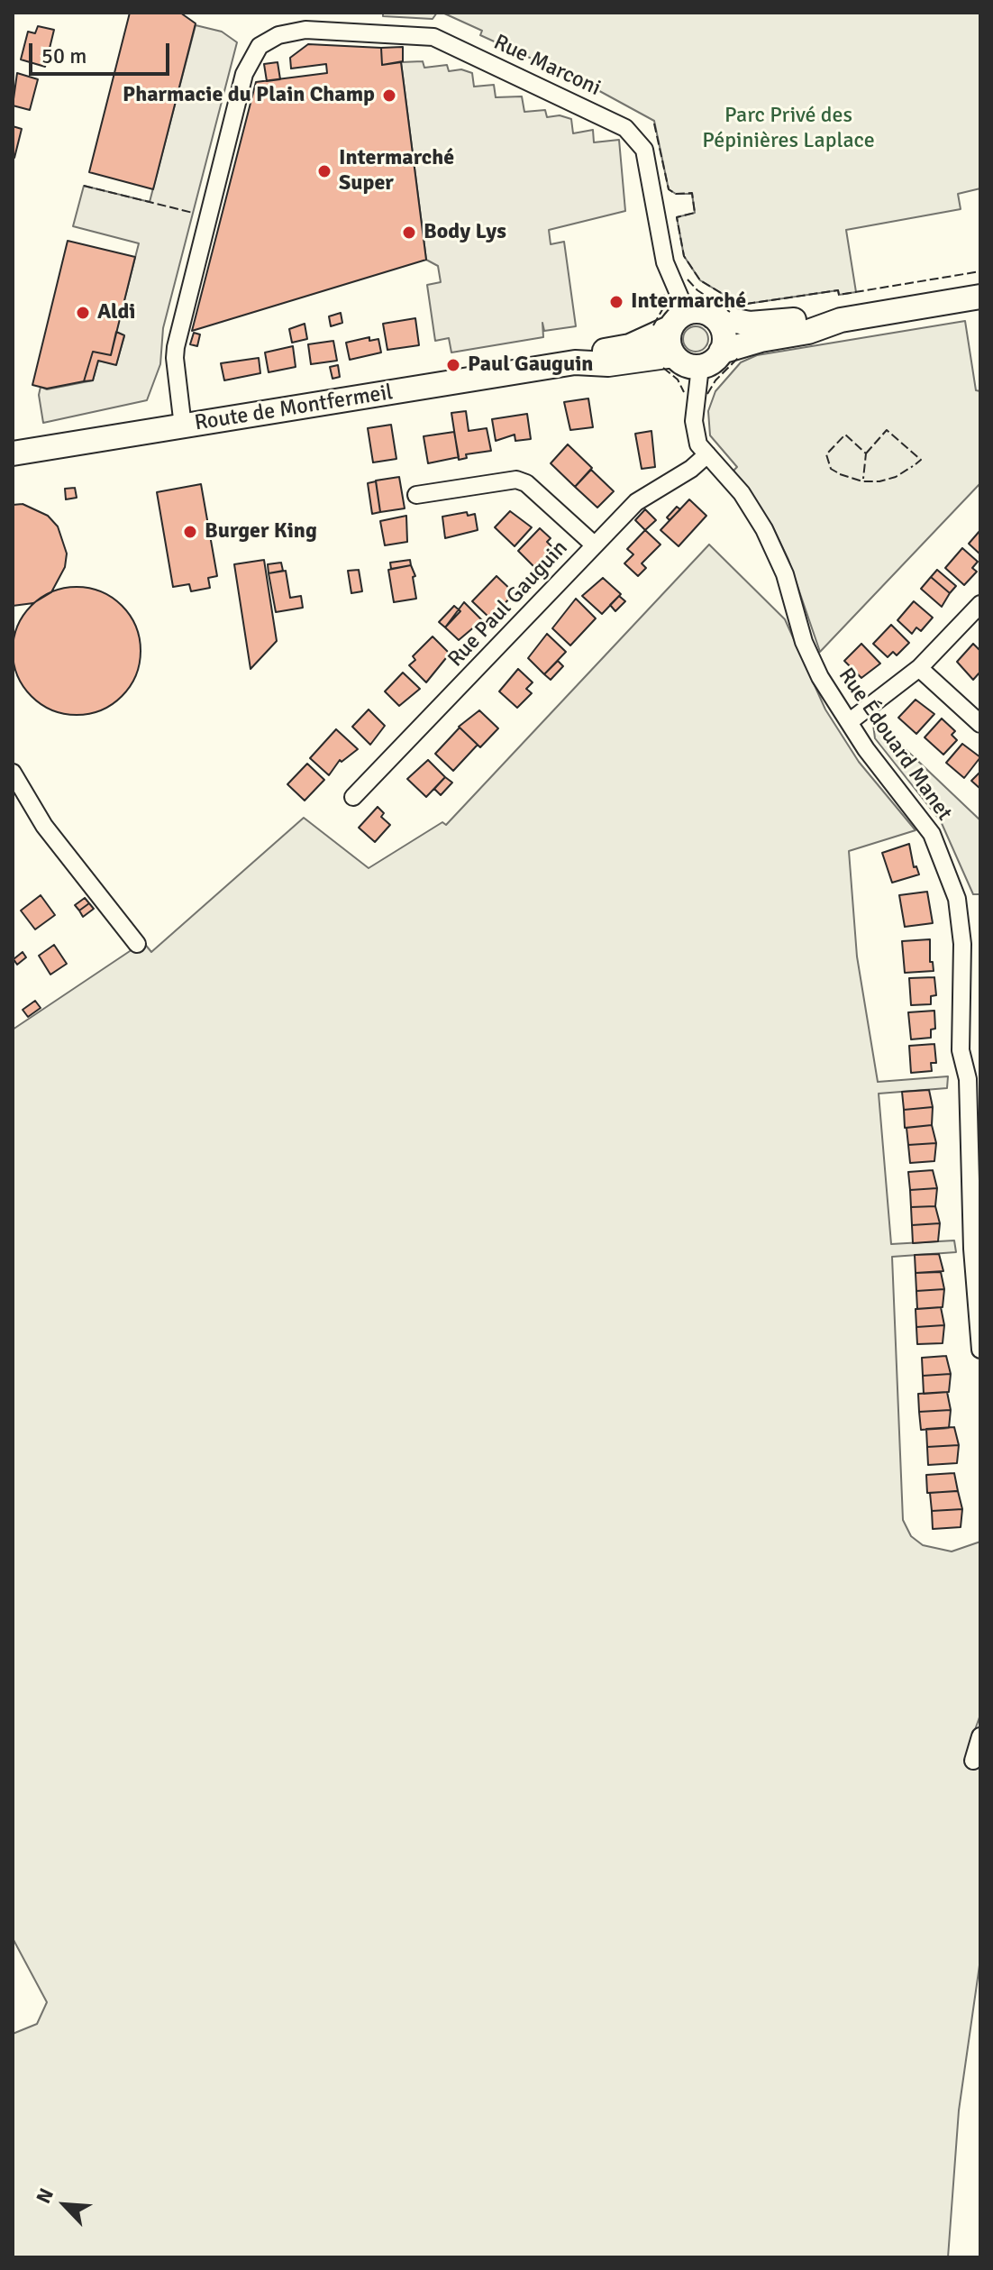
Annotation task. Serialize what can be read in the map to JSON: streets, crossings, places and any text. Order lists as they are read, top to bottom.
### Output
{
  "streets": {
    "main road": ["Route de Montfermeil"],
    "street": ["Rue Marconi", "Rue Paul Gauguin", "Rue Édouard Manet"]
  },
  "crossings": [
    ["Rue Marconi", "Route de Montfermeil"],
    ["Rue Marconi", "Rue Édouard Manet"],
    ["Route de Montfermeil", "Rue Édouard Manet"],
    ["Rue Paul Gauguin", "Rue Édouard Manet"]
  ],
  "parks": ["Parc Privé des Pépinières Laplace"],
  "places": [
    "Pharmacie du Plain Champ",
    "Intermarché Super",
    "Body Lys",
    "Intermarché",
    "Aldi",
    "Paul Gauguin",
    "Burger King"
  ],
  "scale_bar": "50 m",
  "north": "top left"
}
